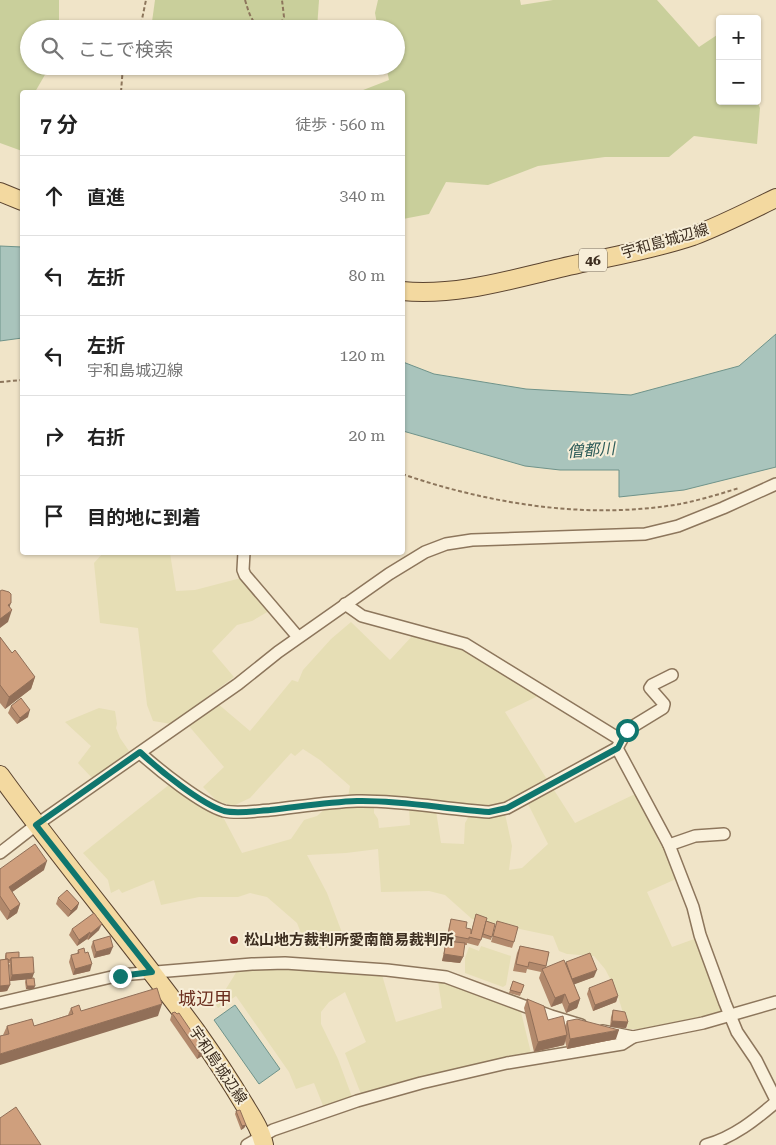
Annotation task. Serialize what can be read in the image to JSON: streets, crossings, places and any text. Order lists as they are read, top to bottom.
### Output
{
  "streets": {
    "main road": ["宇和島城辺線", "46"]
  },
  "districts": ["城辺甲"],
  "water": ["僧都川"],
  "places": ["松山地方裁判所愛南簡易裁判所"],
  "page": {
    "map_buttons": ["+", "−"],
    "search": "ここで検索",
    "heading": ["7 分", "徒歩 · 560 m"],
    "list": [
      ["直進", "340 m"],
      ["左折", "80 m"],
      ["左折", "宇和島城辺線", "120 m"],
      ["右折", "20 m"],
      "目的地に到着"
    ]
  }
}
